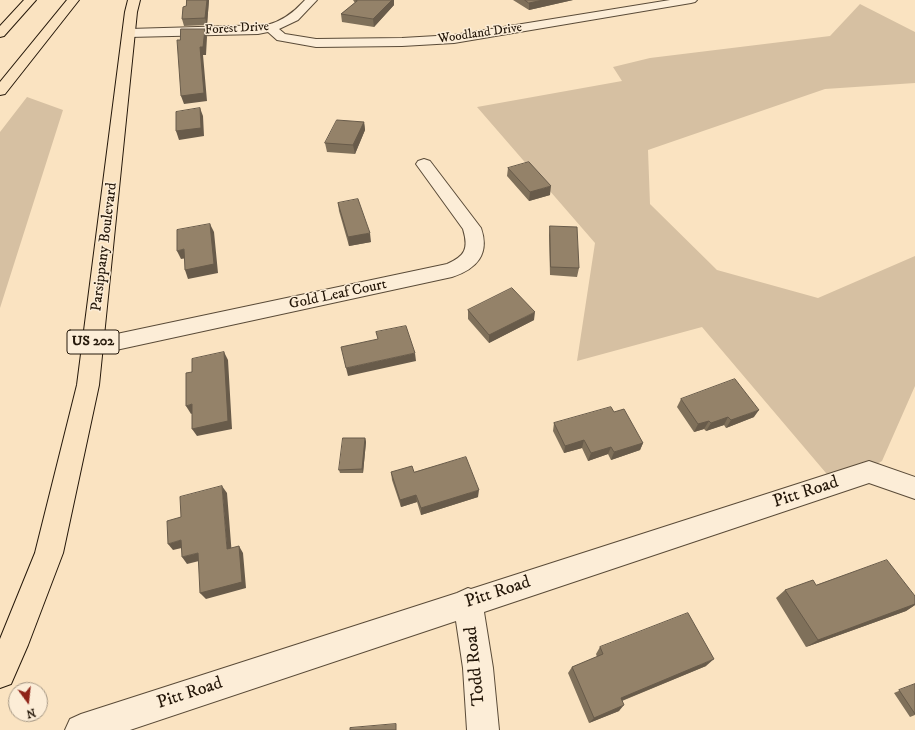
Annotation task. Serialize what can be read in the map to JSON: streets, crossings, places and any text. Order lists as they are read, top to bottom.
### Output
{
  "streets": {
    "main road": ["Parsippany Boulevard", "US 202"],
    "street": [
      "Forest Drive",
      "Woodland Drive",
      "Gold Leaf Court",
      "Pitt Road",
      "Todd Road"
    ]
  },
  "crossings": [
    ["Forest Drive", "Woodland Drive"],
    ["Forest Drive", "Parsippany Boulevard"],
    ["Parsippany Boulevard", "Gold Leaf Court"],
    ["Pitt Road", "Todd Road"]
  ],
  "north": "bottom"
}
